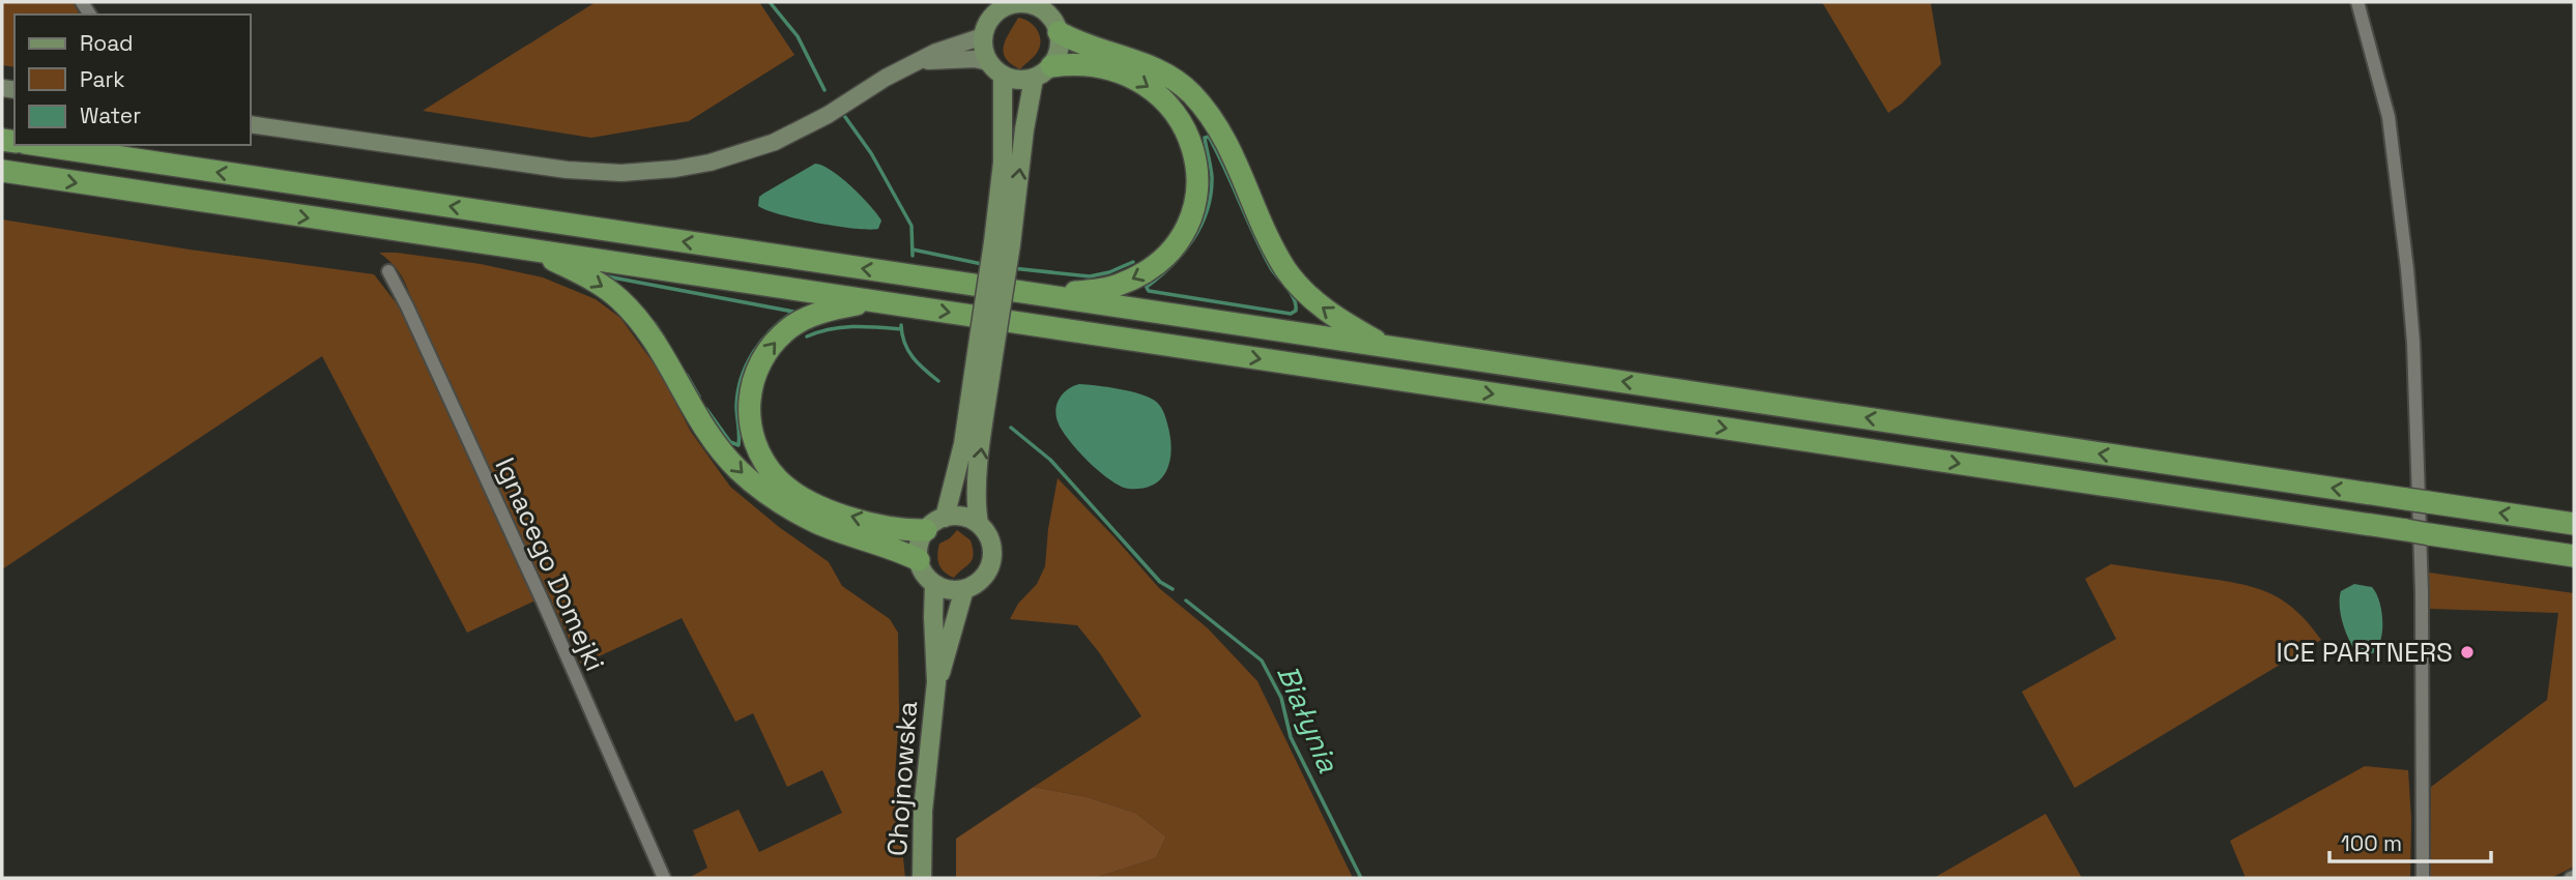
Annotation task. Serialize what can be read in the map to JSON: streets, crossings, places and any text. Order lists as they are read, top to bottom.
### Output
{
  "streets": {
    "main road": ["Chojnowska"],
    "street": ["Ignacego Domejki"]
  },
  "water": ["Białynia"],
  "places": ["ICE PARTNERS"],
  "legend": ["Road", "Park", "Water"],
  "scale_bar": "100 m"
}
